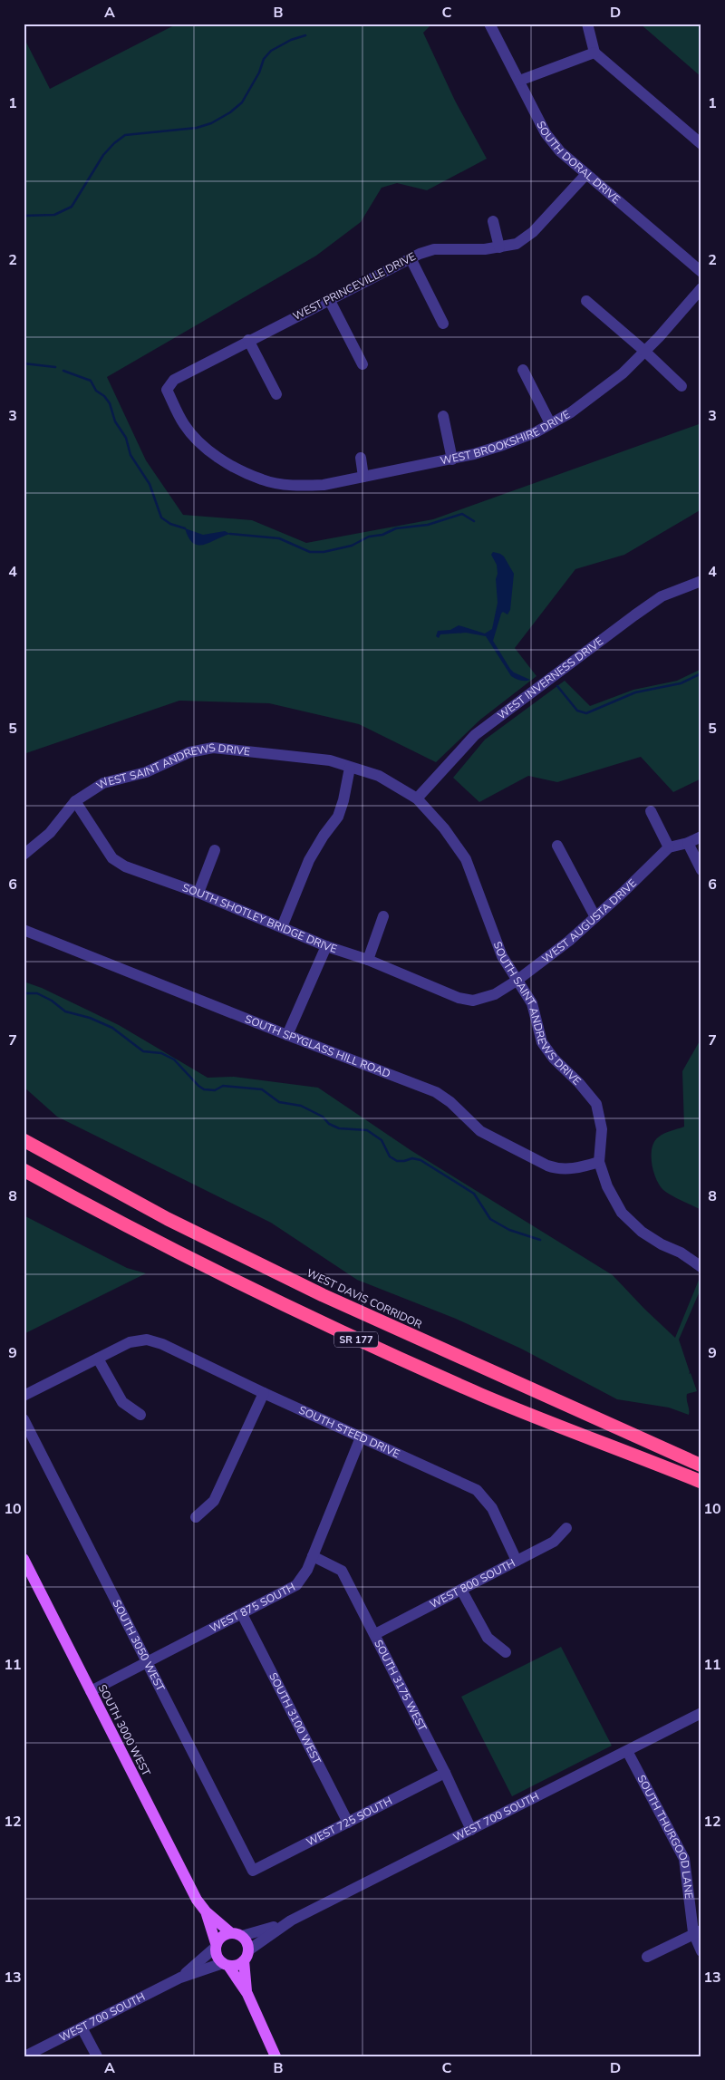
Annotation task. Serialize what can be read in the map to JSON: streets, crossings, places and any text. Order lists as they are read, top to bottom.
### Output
{
  "streets": {
    "highway": ["WEST DAVIS CORRIDOR", "SR 177"],
    "main road": ["SOUTH 3000 WEST"],
    "street": [
      "SOUTH DORAL DRIVE",
      "WEST PRINCEVILLE DRIVE",
      "WEST BROOKSHIRE DRIVE",
      "WEST INVERNESS DRIVE",
      "WEST SAINT ANDREWS DRIVE",
      "SOUTH SHOTLEY BRIDGE DRIVE",
      "WEST AUGUSTA DRIVE",
      "SOUTH SAINT ANDREWS DRIVE",
      "SOUTH SPYGLASS HILL ROAD",
      "SOUTH STEED DRIVE",
      "WEST 800 SOUTH",
      "WEST 875 SOUTH",
      "SOUTH 3050 WEST",
      "SOUTH 3175 WEST",
      "SOUTH 3100 WEST",
      "WEST 700 SOUTH",
      "WEST 725 SOUTH",
      "SOUTH THURGOOD LANE"
    ]
  },
  "crossings": [
    ["SOUTH DORAL DRIVE", "WEST PRINCEVILLE DRIVE"],
    ["WEST PRINCEVILLE DRIVE", "WEST BROOKSHIRE DRIVE"],
    ["WEST INVERNESS DRIVE", "SOUTH SAINT ANDREWS DRIVE"],
    ["WEST SAINT ANDREWS DRIVE", "SOUTH SHOTLEY BRIDGE DRIVE"],
    ["WEST SAINT ANDREWS DRIVE", "SOUTH SAINT ANDREWS DRIVE"],
    ["SOUTH SHOTLEY BRIDGE DRIVE", "WEST AUGUSTA DRIVE"],
    ["WEST AUGUSTA DRIVE", "SOUTH SAINT ANDREWS DRIVE"],
    ["SOUTH SAINT ANDREWS DRIVE", "SOUTH SPYGLASS HILL ROAD"],
    ["SOUTH STEED DRIVE", "WEST 800 SOUTH"],
    ["SOUTH STEED DRIVE", "WEST 875 SOUTH"],
    ["WEST 800 SOUTH", "SOUTH 3175 WEST"],
    ["WEST 875 SOUTH", "SOUTH 3050 WEST"],
    ["WEST 875 SOUTH", "SOUTH 3175 WEST"],
    ["WEST 875 SOUTH", "SOUTH 3100 WEST"],
    ["WEST 875 SOUTH", "SOUTH 3000 WEST"],
    ["SOUTH 3050 WEST", "WEST 725 SOUTH"],
    ["SOUTH 3175 WEST", "WEST 700 SOUTH"],
    ["SOUTH 3175 WEST", "WEST 725 SOUTH"],
    ["SOUTH 3100 WEST", "WEST 725 SOUTH"],
    ["SOUTH 3000 WEST", "WEST 700 SOUTH"],
    ["WEST 700 SOUTH", "SOUTH THURGOOD LANE"]
  ],
  "grid": {
    "columns": [
      "A",
      "B",
      "C",
      "D"
    ],
    "rows": [
      "1",
      "2",
      "3",
      "4",
      "5",
      "6",
      "7",
      "8",
      "9",
      "10",
      "11",
      "12",
      "13"
    ]
  }
}
